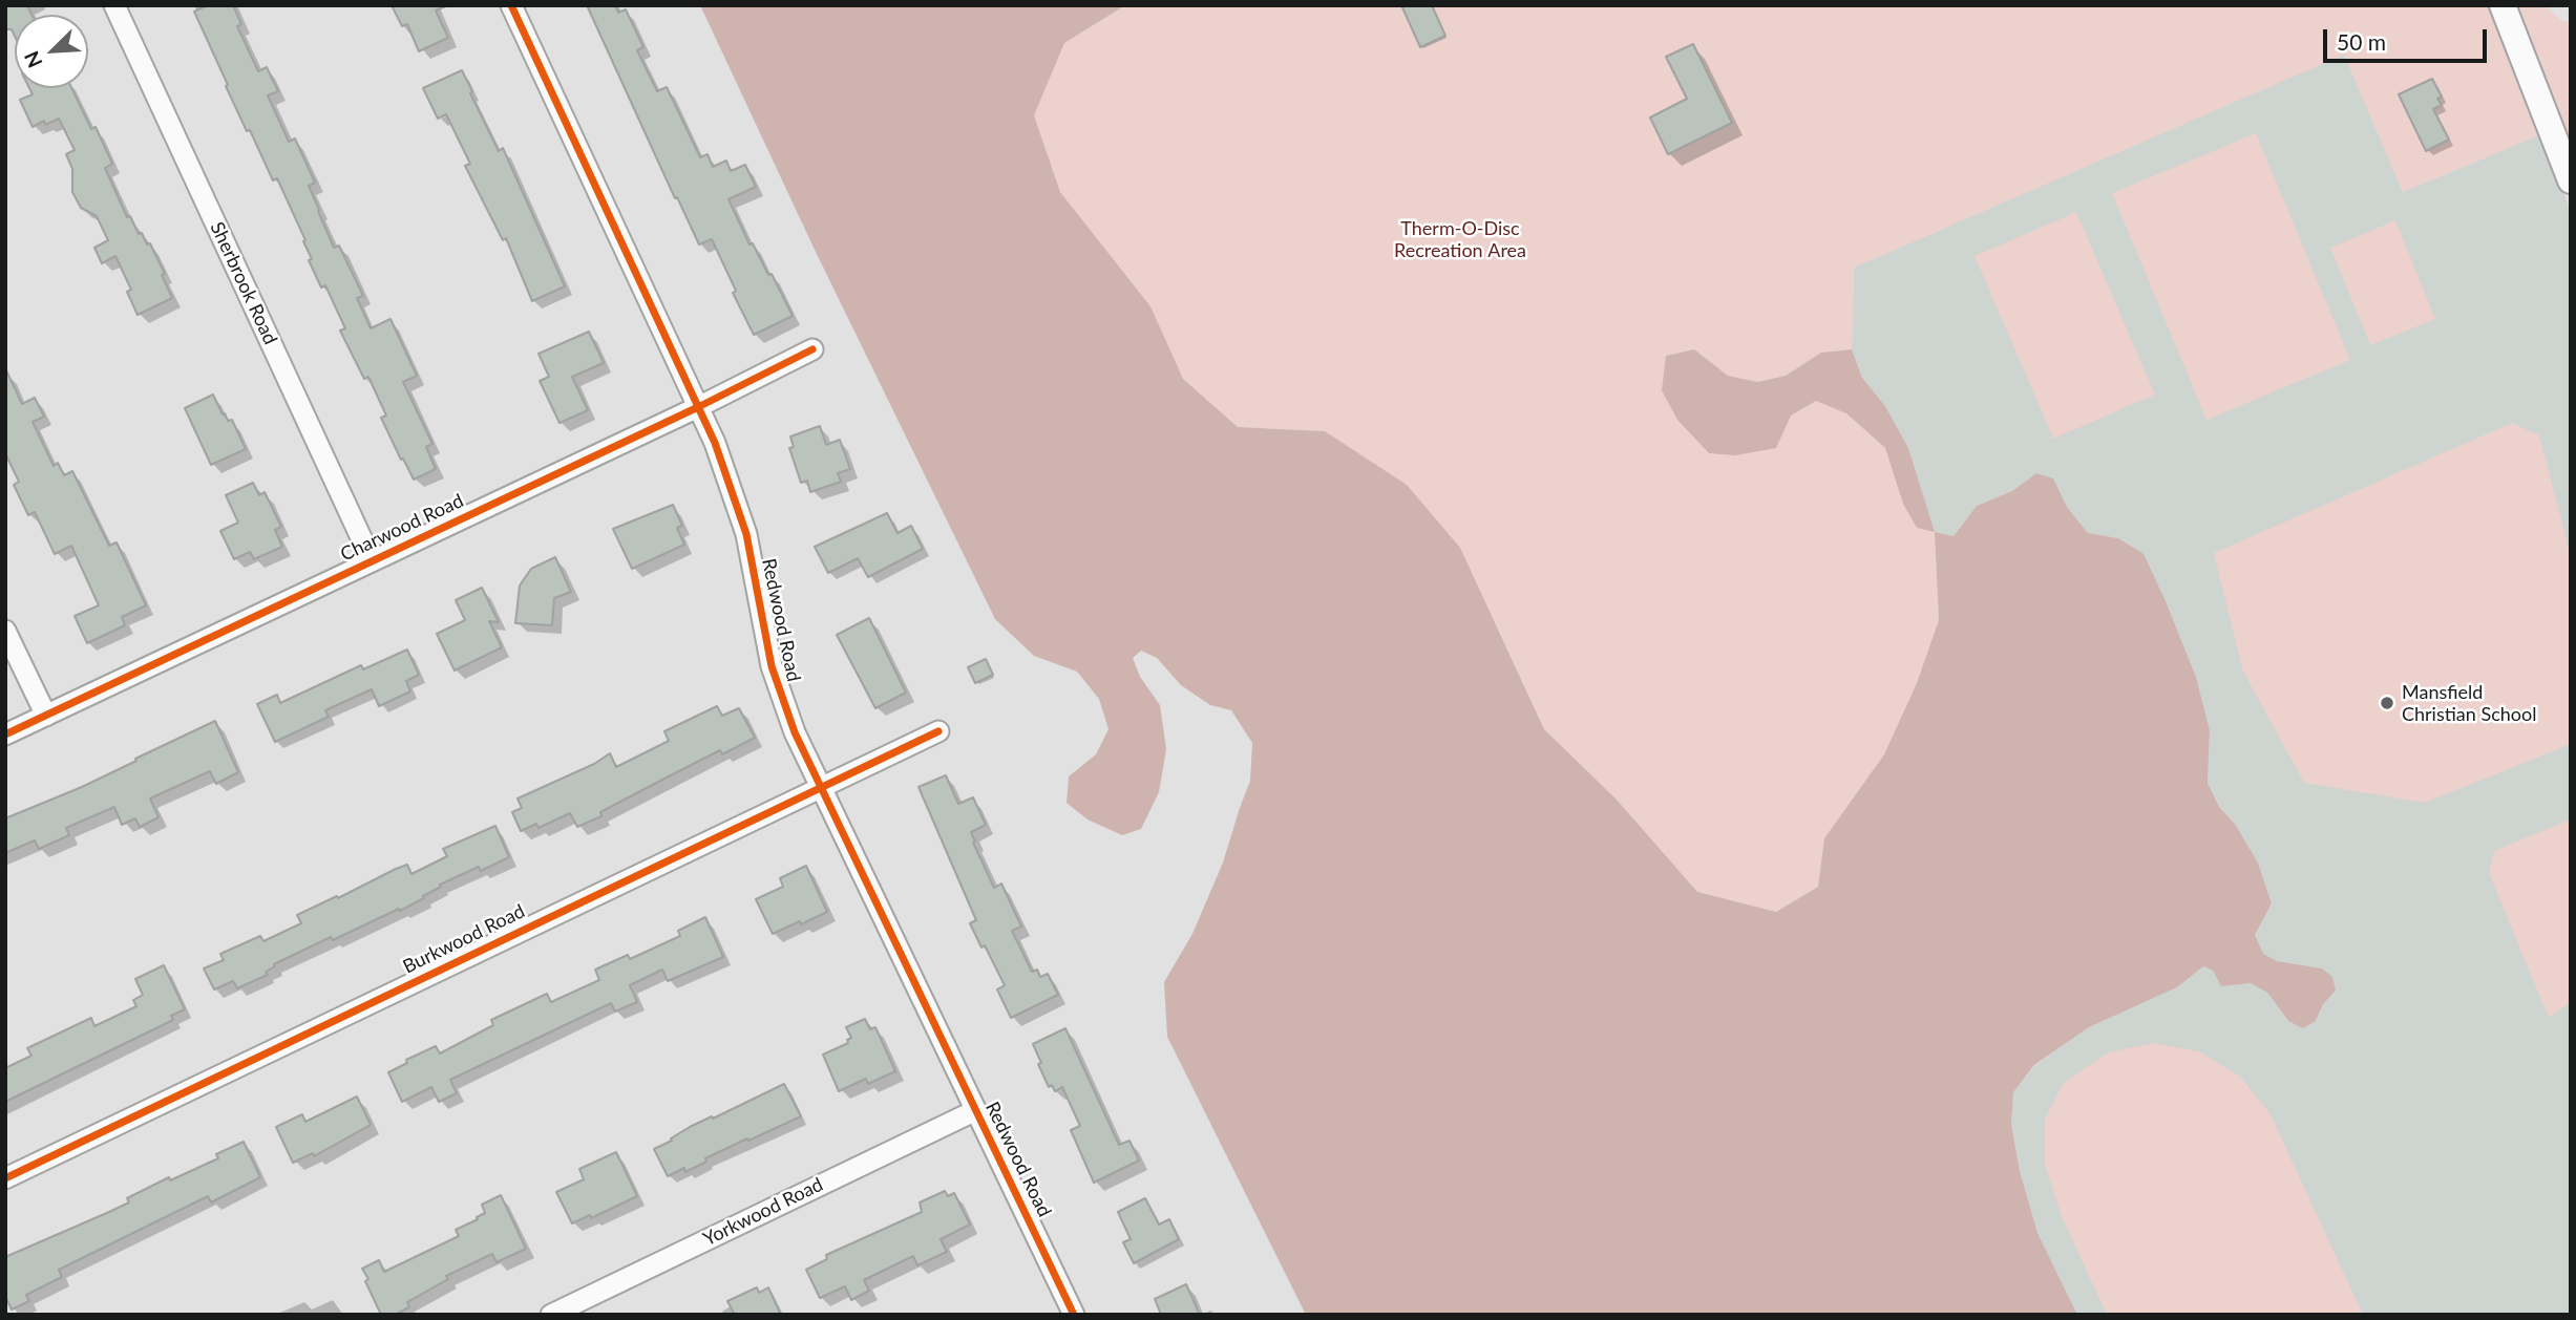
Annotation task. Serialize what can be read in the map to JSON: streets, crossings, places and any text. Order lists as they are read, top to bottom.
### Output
{
  "streets": {
    "street": [
      "Sherbrook Road",
      "Charwood Road",
      "Redwood Road",
      "Burkwood Road",
      "Yorkwood Road"
    ]
  },
  "crossings": [
    ["Sherbrook Road", "Charwood Road"],
    ["Charwood Road", "Redwood Road"],
    ["Redwood Road", "Burkwood Road"],
    ["Redwood Road", "Yorkwood Road"]
  ],
  "parks": ["Therm-O-Disc Recreation Area"],
  "places": ["Mansfield Christian School"],
  "scale_bar": "50 m",
  "north": "bottom left"
}
